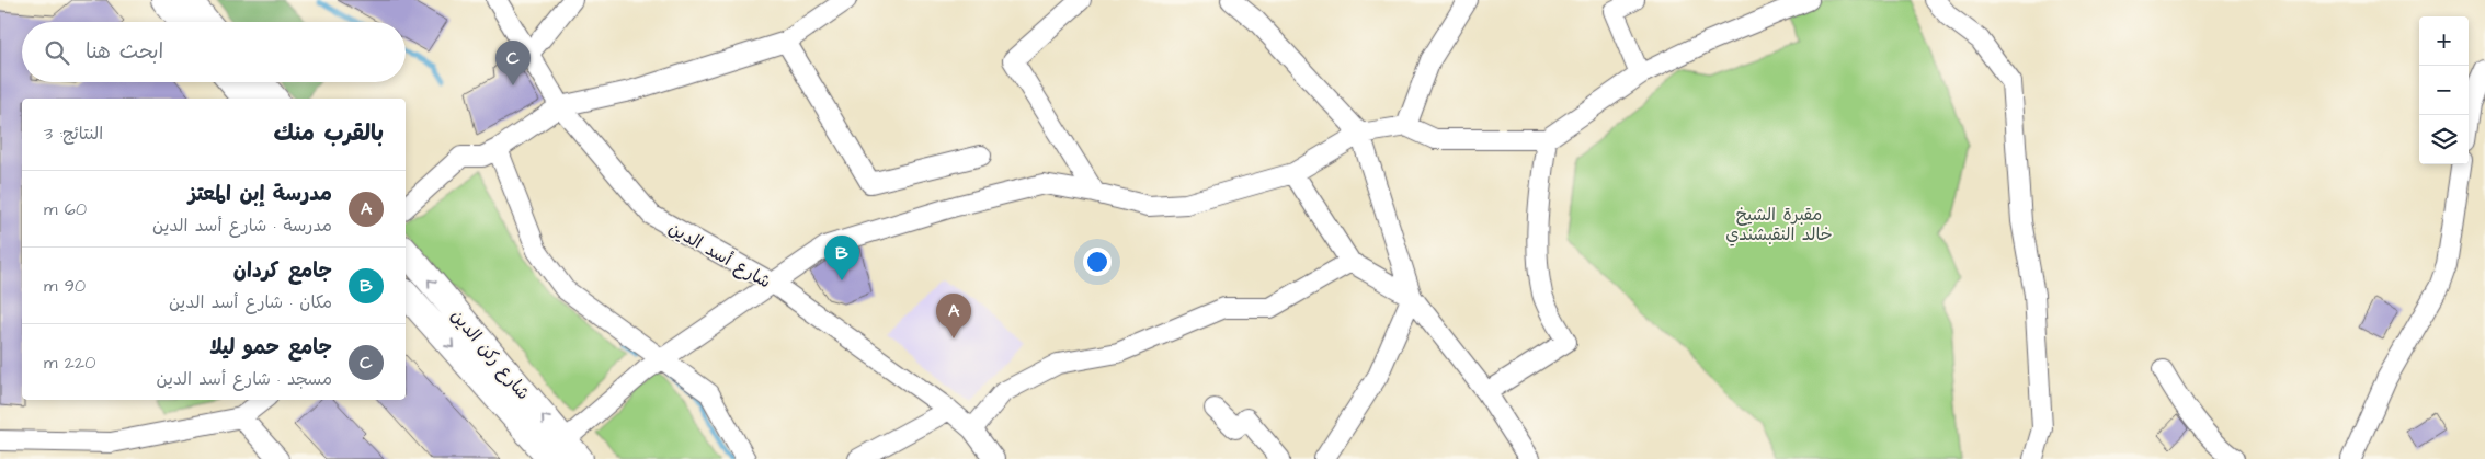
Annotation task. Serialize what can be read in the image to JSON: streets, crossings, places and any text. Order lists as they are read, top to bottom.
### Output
{
  "streets": {
    "main road": ["شارع ركن الدين"],
    "street": ["شارع أسد الدين"]
  },
  "parks": ["مقبرة الشيخ خالد النقبشندي"],
  "page": {
    "map_buttons": ["+", "−"],
    "search": "ابحث هنا",
    "pins": ["C", "B", "A"],
    "heading": ["بالقرب منك", "النتائج: 3"],
    "list": [
      {
        "mark": "A",
        "name": "مدرسة إبن المعتز",
        "note": "مدرسة · شارع أسد الدين",
        "value": "60 m"
      },
      {
        "mark": "B",
        "name": "جامع كردان",
        "note": "مكان · شارع أسد الدين",
        "value": "90 m"
      },
      {
        "mark": "C",
        "name": "جامع حمو ليلا",
        "note": "مسجد · شارع أسد الدين",
        "value": "220 m"
      }
    ]
  }
}
